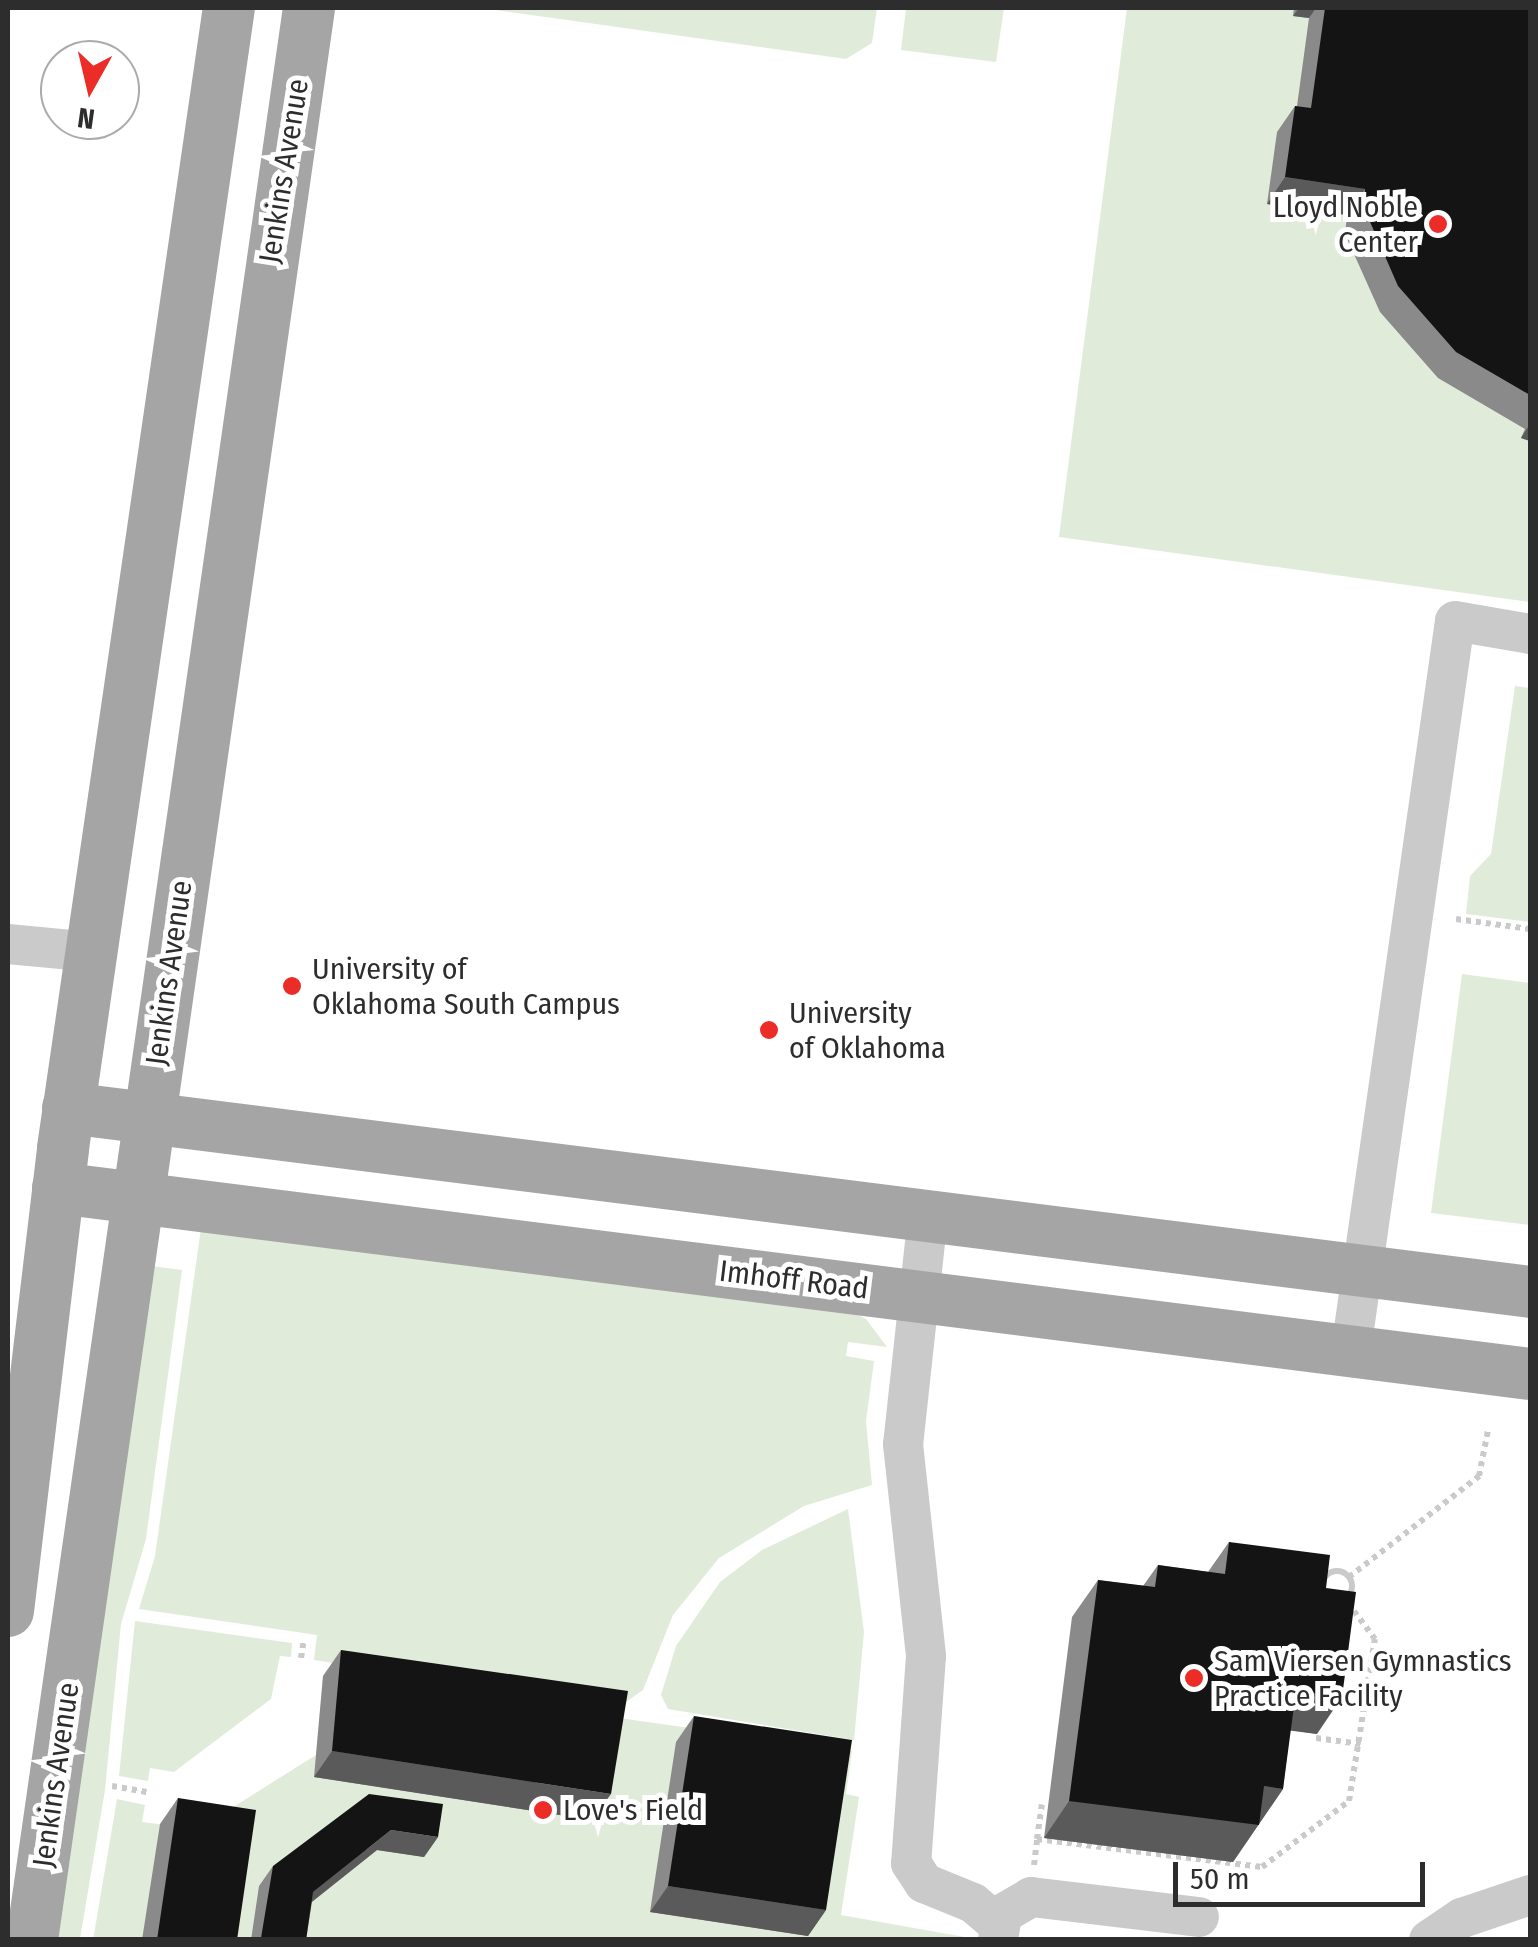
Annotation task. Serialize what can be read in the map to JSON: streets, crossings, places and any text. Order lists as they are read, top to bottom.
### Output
{
  "streets": {
    "main road": ["Jenkins Avenue", "Imhoff Road"]
  },
  "crossings": [
    ["Jenkins Avenue", "Imhoff Road"]
  ],
  "places": [
    "Lloyd Noble Center",
    "University of Oklahoma South Campus",
    "University of Oklahoma",
    "Sam Viersen Gymnastics Practice Facility",
    "Love's Field"
  ],
  "scale_bar": "50 m",
  "north": "bottom"
}
